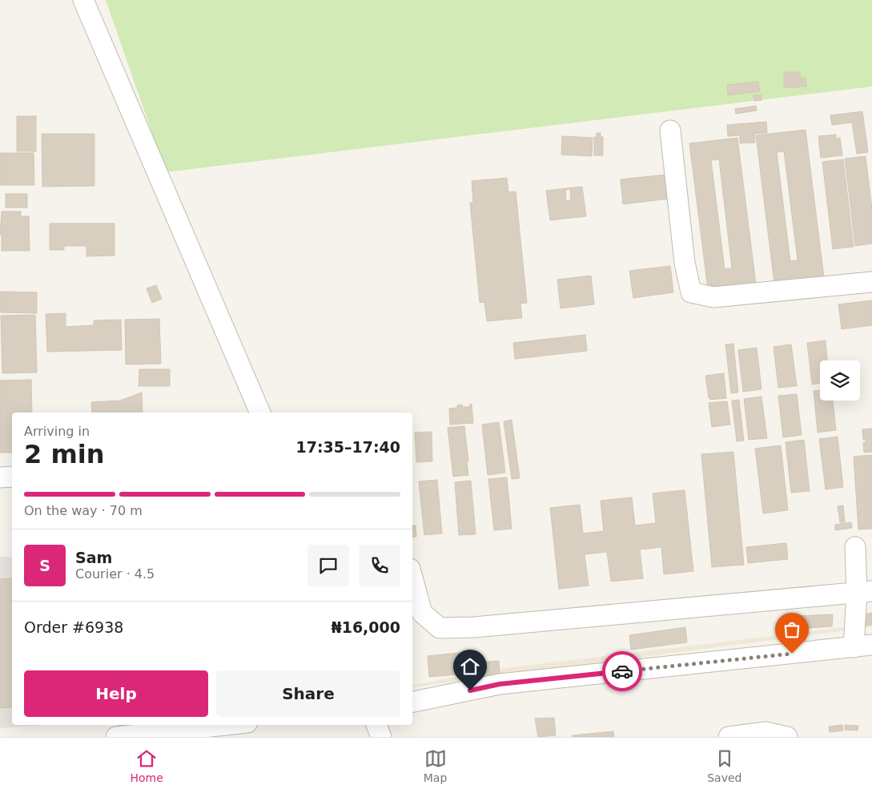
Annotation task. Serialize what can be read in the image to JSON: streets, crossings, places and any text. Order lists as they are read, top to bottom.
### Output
{
  "page": {
    "heading": ["2 min", "Arriving in", "17:35–17:40"],
    "panel": [
      "Sam",
      "Courier · 4.5",
      "Order #6938",
      "₦16,000"
    ],
    "bar": "On the way · 70 m",
    "round": "S",
    "buttons": ["Help", "Share"],
    "tabs": ["Home", "Map", "Saved"]
  }
}
